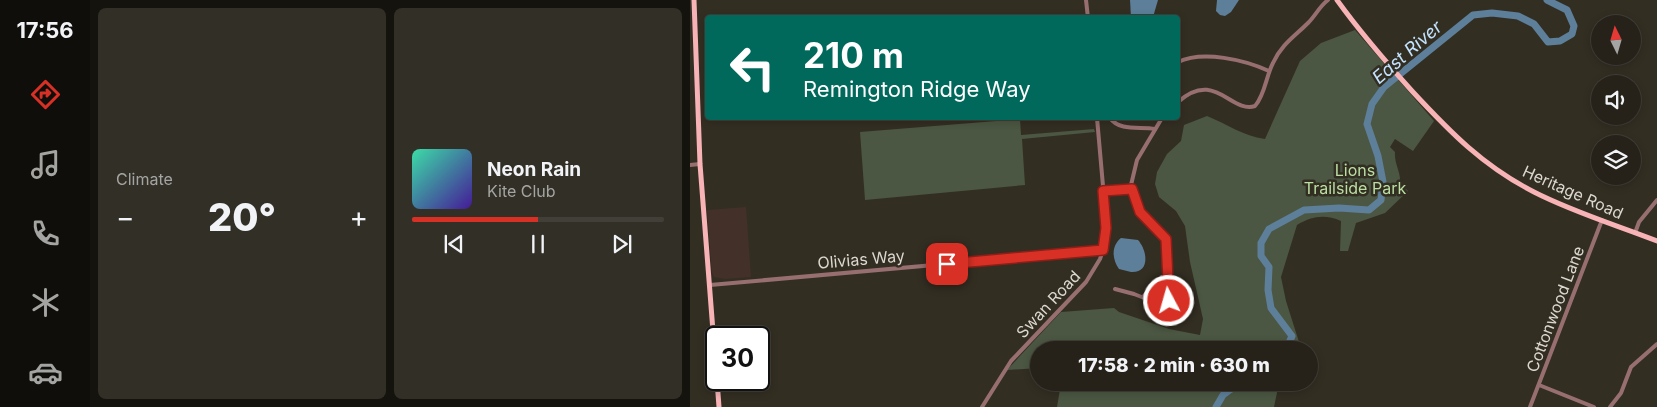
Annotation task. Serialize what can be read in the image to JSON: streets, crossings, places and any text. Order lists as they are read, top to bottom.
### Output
{
  "streets": {
    "main road": ["Heritage Road"],
    "street": ["Olivias Way", "Swan Road", "Cottonwood Lane"]
  },
  "crossings": [
    ["Heritage Road", "Cottonwood Lane"],
    ["Olivias Way", "Swan Road"]
  ],
  "water": ["East River"],
  "parks": ["Lions Trailside Park"],
  "north": "top",
  "page": {
    "tabs": "17:56",
    "tile": "Climate",
    "turn": ["210 m", "Remington Ridge Way"],
    "song": ["Neon Rain", "Kite Club"],
    "heat": ["−", "20°", "+"],
    "limit": "30",
    "trip": "17:58 · 2 min · 630 m"
  }
}
